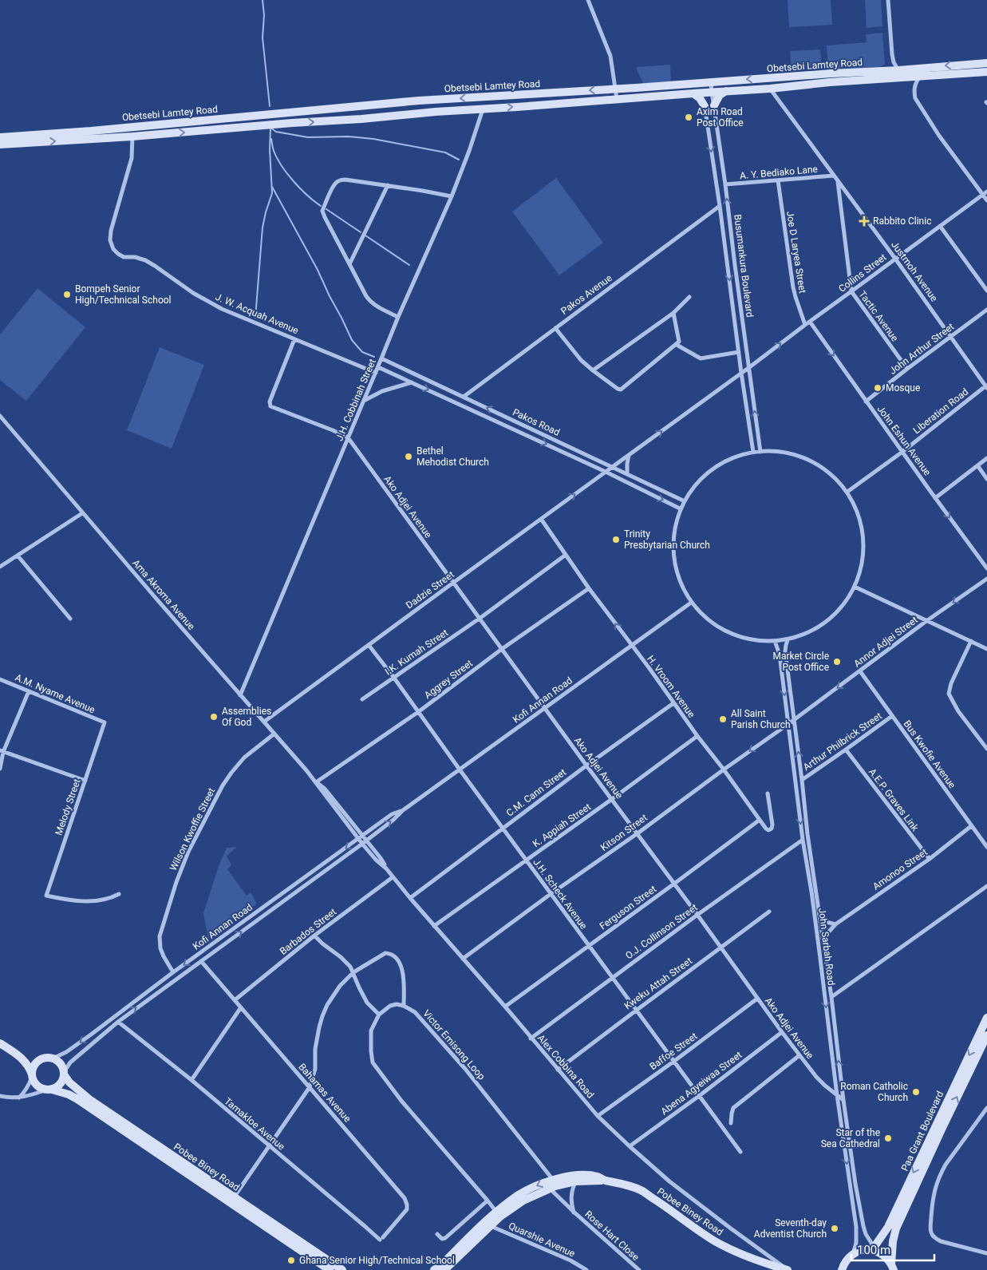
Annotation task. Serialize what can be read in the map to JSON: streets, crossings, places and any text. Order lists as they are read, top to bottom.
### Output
{
  "streets": {
    "main road": ["Obetsebi Lamtey Road", "Paa Grant Boulevard", "Pobee Biney Road"],
    "street": [
      "A. Y. Bediako Lane",
      "Joe D Laryea Street",
      "Busumankura Boulevard",
      "Justmoh Avenue",
      "Collins Street",
      "Pakos Avenue",
      "J. W. Acquah Avenue",
      "Tactic Avenue",
      "John Arthur Street",
      "J.H. Cobbinah Street",
      "Liberation Road",
      "Pakos Road",
      "John Eshun Avenue",
      "Ako Adjei Avenue",
      "Dadzie Street",
      "Ama Akroma Avenue",
      "Annor Adjei Street",
      "I.K. Kumah Street",
      "Aggrey Street",
      "H. Vroom Avenue",
      "A.M. Nyame Avenue",
      "Kofi Annan Road",
      "Arthur Philbrick Street",
      "Bus Kwofie Avenue",
      "C.M. Cann Street",
      "A.E.P. Graves Link",
      "Melody Street",
      "K. Appiah Street",
      "Wilson Kwoffie Street",
      "Kitson Street",
      "Amonoo Street",
      "J.H. Scheck Avenue",
      "Ferguson Street",
      "Barbados Street",
      "O.J. Collinson Street",
      "John Sarbah Road",
      "Kweku Attah Street",
      "Victor Emisong Loop",
      "Baffoe Street",
      "Alex Cobbina Road",
      "Abena Agyeiwaa Street",
      "Bahamas Avenue",
      "Tamakloe Avenue",
      "Rose Hart Close",
      "Quarshie Avenue"
    ]
  },
  "crossings": [
    ["Obetsebi Lamtey Road", "Busumankura Boulevard"],
    ["Obetsebi Lamtey Road", "Justmoh Avenue"],
    ["Obetsebi Lamtey Road", "J. W. Acquah Avenue"],
    ["Obetsebi Lamtey Road", "J.H. Cobbinah Street"],
    ["A. Y. Bediako Lane", "Joe D Laryea Street"],
    ["A. Y. Bediako Lane", "Busumankura Boulevard"],
    ["A. Y. Bediako Lane", "Justmoh Avenue"],
    ["Joe D Laryea Street", "Collins Street"],
    ["Busumankura Boulevard", "Collins Street"],
    ["Busumankura Boulevard", "Pakos Avenue"],
    ["Justmoh Avenue", "Collins Street"],
    ["Justmoh Avenue", "John Arthur Street"],
    ["Justmoh Avenue", "Liberation Road"],
    ["Collins Street", "Tactic Avenue"],
    ["Collins Street", "John Eshun Avenue"],
    ["Pakos Avenue", "Pakos Road"],
    ["J. W. Acquah Avenue", "J.H. Cobbinah Street"],
    ["Tactic Avenue", "John Arthur Street"],
    ["John Arthur Street", "John Eshun Avenue"],
    ["J.H. Cobbinah Street", "Pakos Road"],
    ["J.H. Cobbinah Street", "Ako Adjei Avenue"],
    ["J.H. Cobbinah Street", "Ama Akroma Avenue"],
    ["Liberation Road", "John Eshun Avenue"],
    ["Pakos Road", "Dadzie Street"],
    ["Ako Adjei Avenue", "Dadzie Street"],
    ["Ako Adjei Avenue", "I.K. Kumah Street"],
    ["Ako Adjei Avenue", "Aggrey Street"],
    ["Ako Adjei Avenue", "Kofi Annan Road"],
    ["Ako Adjei Avenue", "C.M. Cann Street"],
    ["Ako Adjei Avenue", "K. Appiah Street"],
    ["Ako Adjei Avenue", "Kitson Street"],
    ["Ako Adjei Avenue", "Ferguson Street"],
    ["Ako Adjei Avenue", "O.J. Collinson Street"],
    ["Ako Adjei Avenue", "John Sarbah Road"],
    ["Ako Adjei Avenue", "Kweku Attah Street"],
    ["Ako Adjei Avenue", "Baffoe Street"],
    ["Ako Adjei Avenue", "Abena Agyeiwaa Street"],
    ["Dadzie Street", "Ama Akroma Avenue"],
    ["Dadzie Street", "H. Vroom Avenue"],
    ["Dadzie Street", "J.H. Scheck Avenue"],
    ["Ama Akroma Avenue", "Aggrey Street"],
    ["Ama Akroma Avenue", "Kofi Annan Road"],
    ["Ama Akroma Avenue", "Wilson Kwoffie Street"],
    ["Ama Akroma Avenue", "Alex Cobbina Road"],
    ["Annor Adjei Street", "Bus Kwofie Avenue"],
    ["Annor Adjei Street", "Kitson Street"],
    ["Annor Adjei Street", "John Sarbah Road"],
    ["I.K. Kumah Street", "H. Vroom Avenue"],
    ["I.K. Kumah Street", "J.H. Scheck Avenue"],
    ["Aggrey Street", "H. Vroom Avenue"],
    ["Aggrey Street", "J.H. Scheck Avenue"],
    ["H. Vroom Avenue", "Kofi Annan Road"],
    ["H. Vroom Avenue", "C.M. Cann Street"],
    ["H. Vroom Avenue", "K. Appiah Street"],
    ["H. Vroom Avenue", "Kitson Street"],
    ["H. Vroom Avenue", "Ferguson Street"],
    ["A.M. Nyame Avenue", "Melody Street"],
    ["Kofi Annan Road", "Wilson Kwoffie Street"],
    ["Kofi Annan Road", "J.H. Scheck Avenue"],
    ["Kofi Annan Road", "Alex Cobbina Road"],
    ["Kofi Annan Road", "Bahamas Avenue"],
    ["Kofi Annan Road", "Tamakloe Avenue"],
    ["Kofi Annan Road", "Pobee Biney Road"],
    ["Arthur Philbrick Street", "Bus Kwofie Avenue"],
    ["Arthur Philbrick Street", "A.E.P. Graves Link"],
    ["Arthur Philbrick Street", "John Sarbah Road"],
    ["Bus Kwofie Avenue", "Amonoo Street"],
    ["C.M. Cann Street", "J.H. Scheck Avenue"],
    ["C.M. Cann Street", "Alex Cobbina Road"],
    ["A.E.P. Graves Link", "Amonoo Street"],
    ["K. Appiah Street", "J.H. Scheck Avenue"],
    ["K. Appiah Street", "Alex Cobbina Road"],
    ["Kitson Street", "J.H. Scheck Avenue"],
    ["Kitson Street", "John Sarbah Road"],
    ["Kitson Street", "Alex Cobbina Road"],
    ["Amonoo Street", "John Sarbah Road"],
    ["J.H. Scheck Avenue", "Ferguson Street"],
    ["J.H. Scheck Avenue", "O.J. Collinson Street"],
    ["J.H. Scheck Avenue", "Kweku Attah Street"],
    ["J.H. Scheck Avenue", "Baffoe Street"],
    ["J.H. Scheck Avenue", "Abena Agyeiwaa Street"],
    ["Ferguson Street", "Alex Cobbina Road"],
    ["Barbados Street", "Alex Cobbina Road"],
    ["Barbados Street", "Bahamas Avenue"],
    ["O.J. Collinson Street", "John Sarbah Road"],
    ["O.J. Collinson Street", "Alex Cobbina Road"],
    ["John Sarbah Road", "Paa Grant Boulevard"],
    ["Kweku Attah Street", "Alex Cobbina Road"],
    ["Victor Emisong Loop", "Pobee Biney Road"],
    ["Baffoe Street", "Alex Cobbina Road"],
    ["Alex Cobbina Road", "Abena Agyeiwaa Street"],
    ["Alex Cobbina Road", "Pobee Biney Road"],
    ["Bahamas Avenue", "Tamakloe Avenue"],
    ["Pobee Biney Road", "Rose Hart Close"],
    ["Pobee Biney Road", "Quarshie Avenue"]
  ],
  "one_way": ["John Eshun Avenue", "Annor Adjei Street"],
  "places": {
    "other": [
      "Axim Road Post Office",
      "Bompeh Senior High/Technical School",
      "Mosque",
      "Bethel Mehodist Church",
      "Trinity Presbytarian Church",
      "Market Circle Post Office",
      "Assemblies Of God",
      "All Saint Parish Church",
      "Roman Catholic Church",
      "Star of the Sea Cathedral",
      "Seventh-day Adventist Church",
      "Ghana Senior High/Technical School"
    ],
    "health": ["Rabbito Clinic"]
  },
  "scale_bar": "100 m"
}
